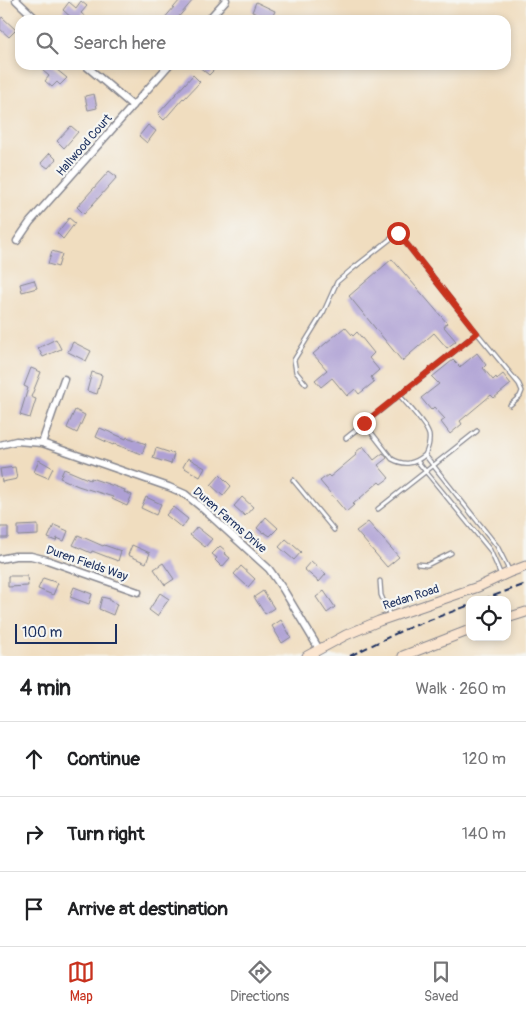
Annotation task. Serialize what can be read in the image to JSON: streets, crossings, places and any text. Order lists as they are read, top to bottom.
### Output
{
  "streets": {
    "main road": ["Redan Road"],
    "street": ["Hallwood Court", "Duren Farms Drive", "Duren Fields Way"]
  },
  "crossings": [
    ["Duren Farms Drive", "Redan Road"]
  ],
  "scale_bar": "100 m",
  "page": {
    "search": "Search here",
    "scale": "100 m",
    "heading": ["4 min", "Walk · 260 m"],
    "list": [
      ["Continue", "120 m"],
      ["Turn right", "140 m"],
      "Arrive at destination"
    ],
    "nav": ["Map", "Directions", "Saved"]
  }
}
